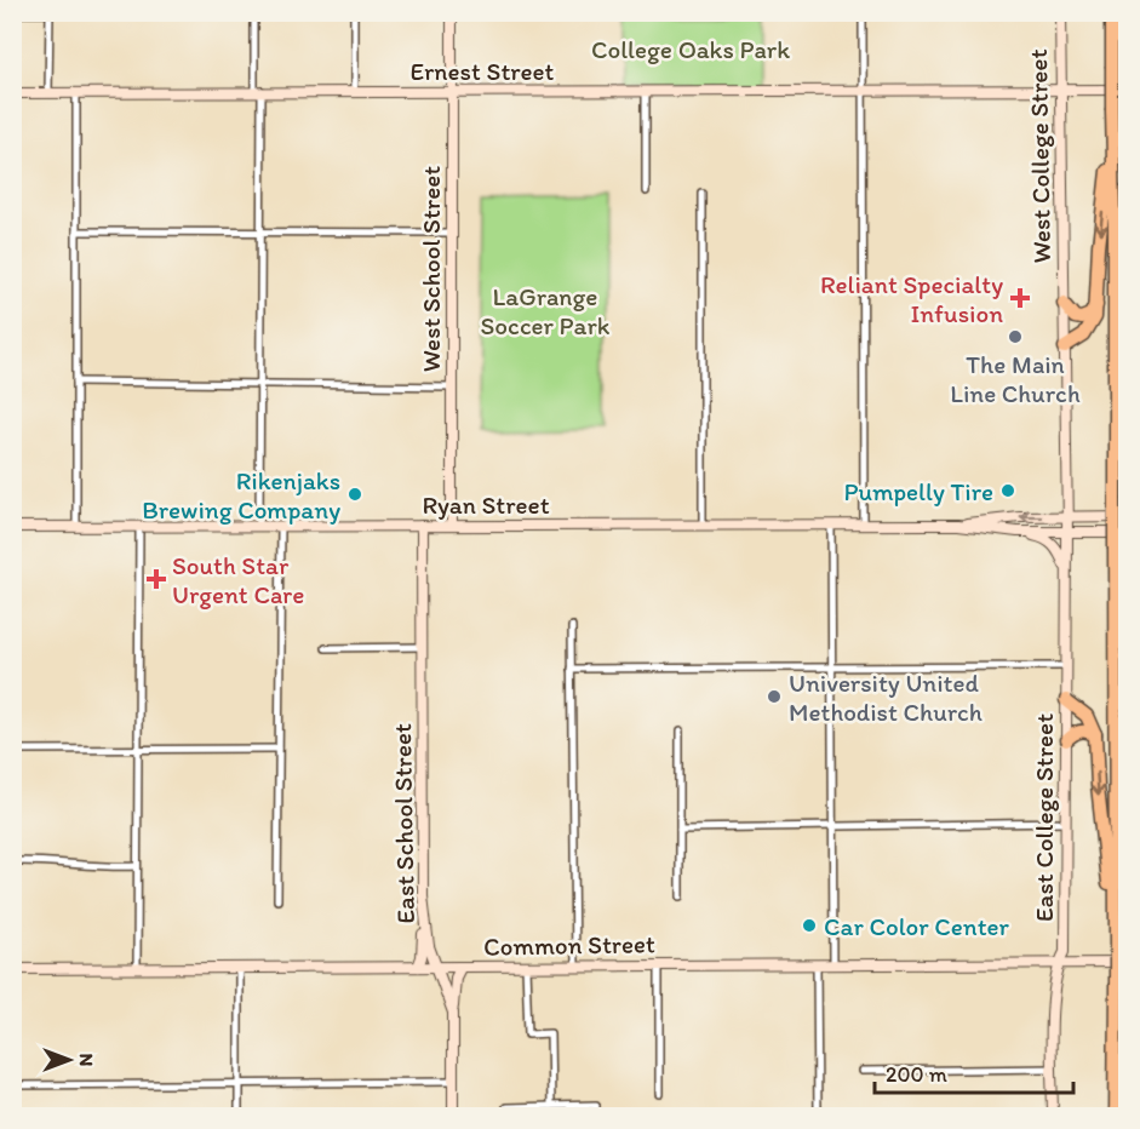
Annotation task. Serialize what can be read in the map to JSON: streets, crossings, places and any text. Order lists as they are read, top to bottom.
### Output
{
  "streets": {
    "street": [
      "Ernest Street",
      "West College Street",
      "West School Street",
      "Ryan Street",
      "East College Street",
      "East School Street",
      "Common Street"
    ]
  },
  "crossings": [
    ["Ernest Street", "West College Street"],
    ["Ernest Street", "West School Street"],
    ["West College Street", "Ryan Street"],
    ["West College Street", "East College Street"],
    ["West School Street", "Ryan Street"],
    ["Ryan Street", "East College Street"],
    ["Ryan Street", "East School Street"],
    ["East College Street", "Common Street"],
    ["East School Street", "Common Street"]
  ],
  "parks": ["College Oaks Park", "LaGrange Soccer Park"],
  "places": {
    "health": ["Reliant Specialty Infusion", "South Star Urgent Care"],
    "other": [
      "The Main Line Church",
      "Pumpelly Tire",
      "Rikenjaks Brewing Company",
      "University United Methodist Church",
      "Car Color Center"
    ]
  },
  "scale_bar": "200 m",
  "north": "right"
}
